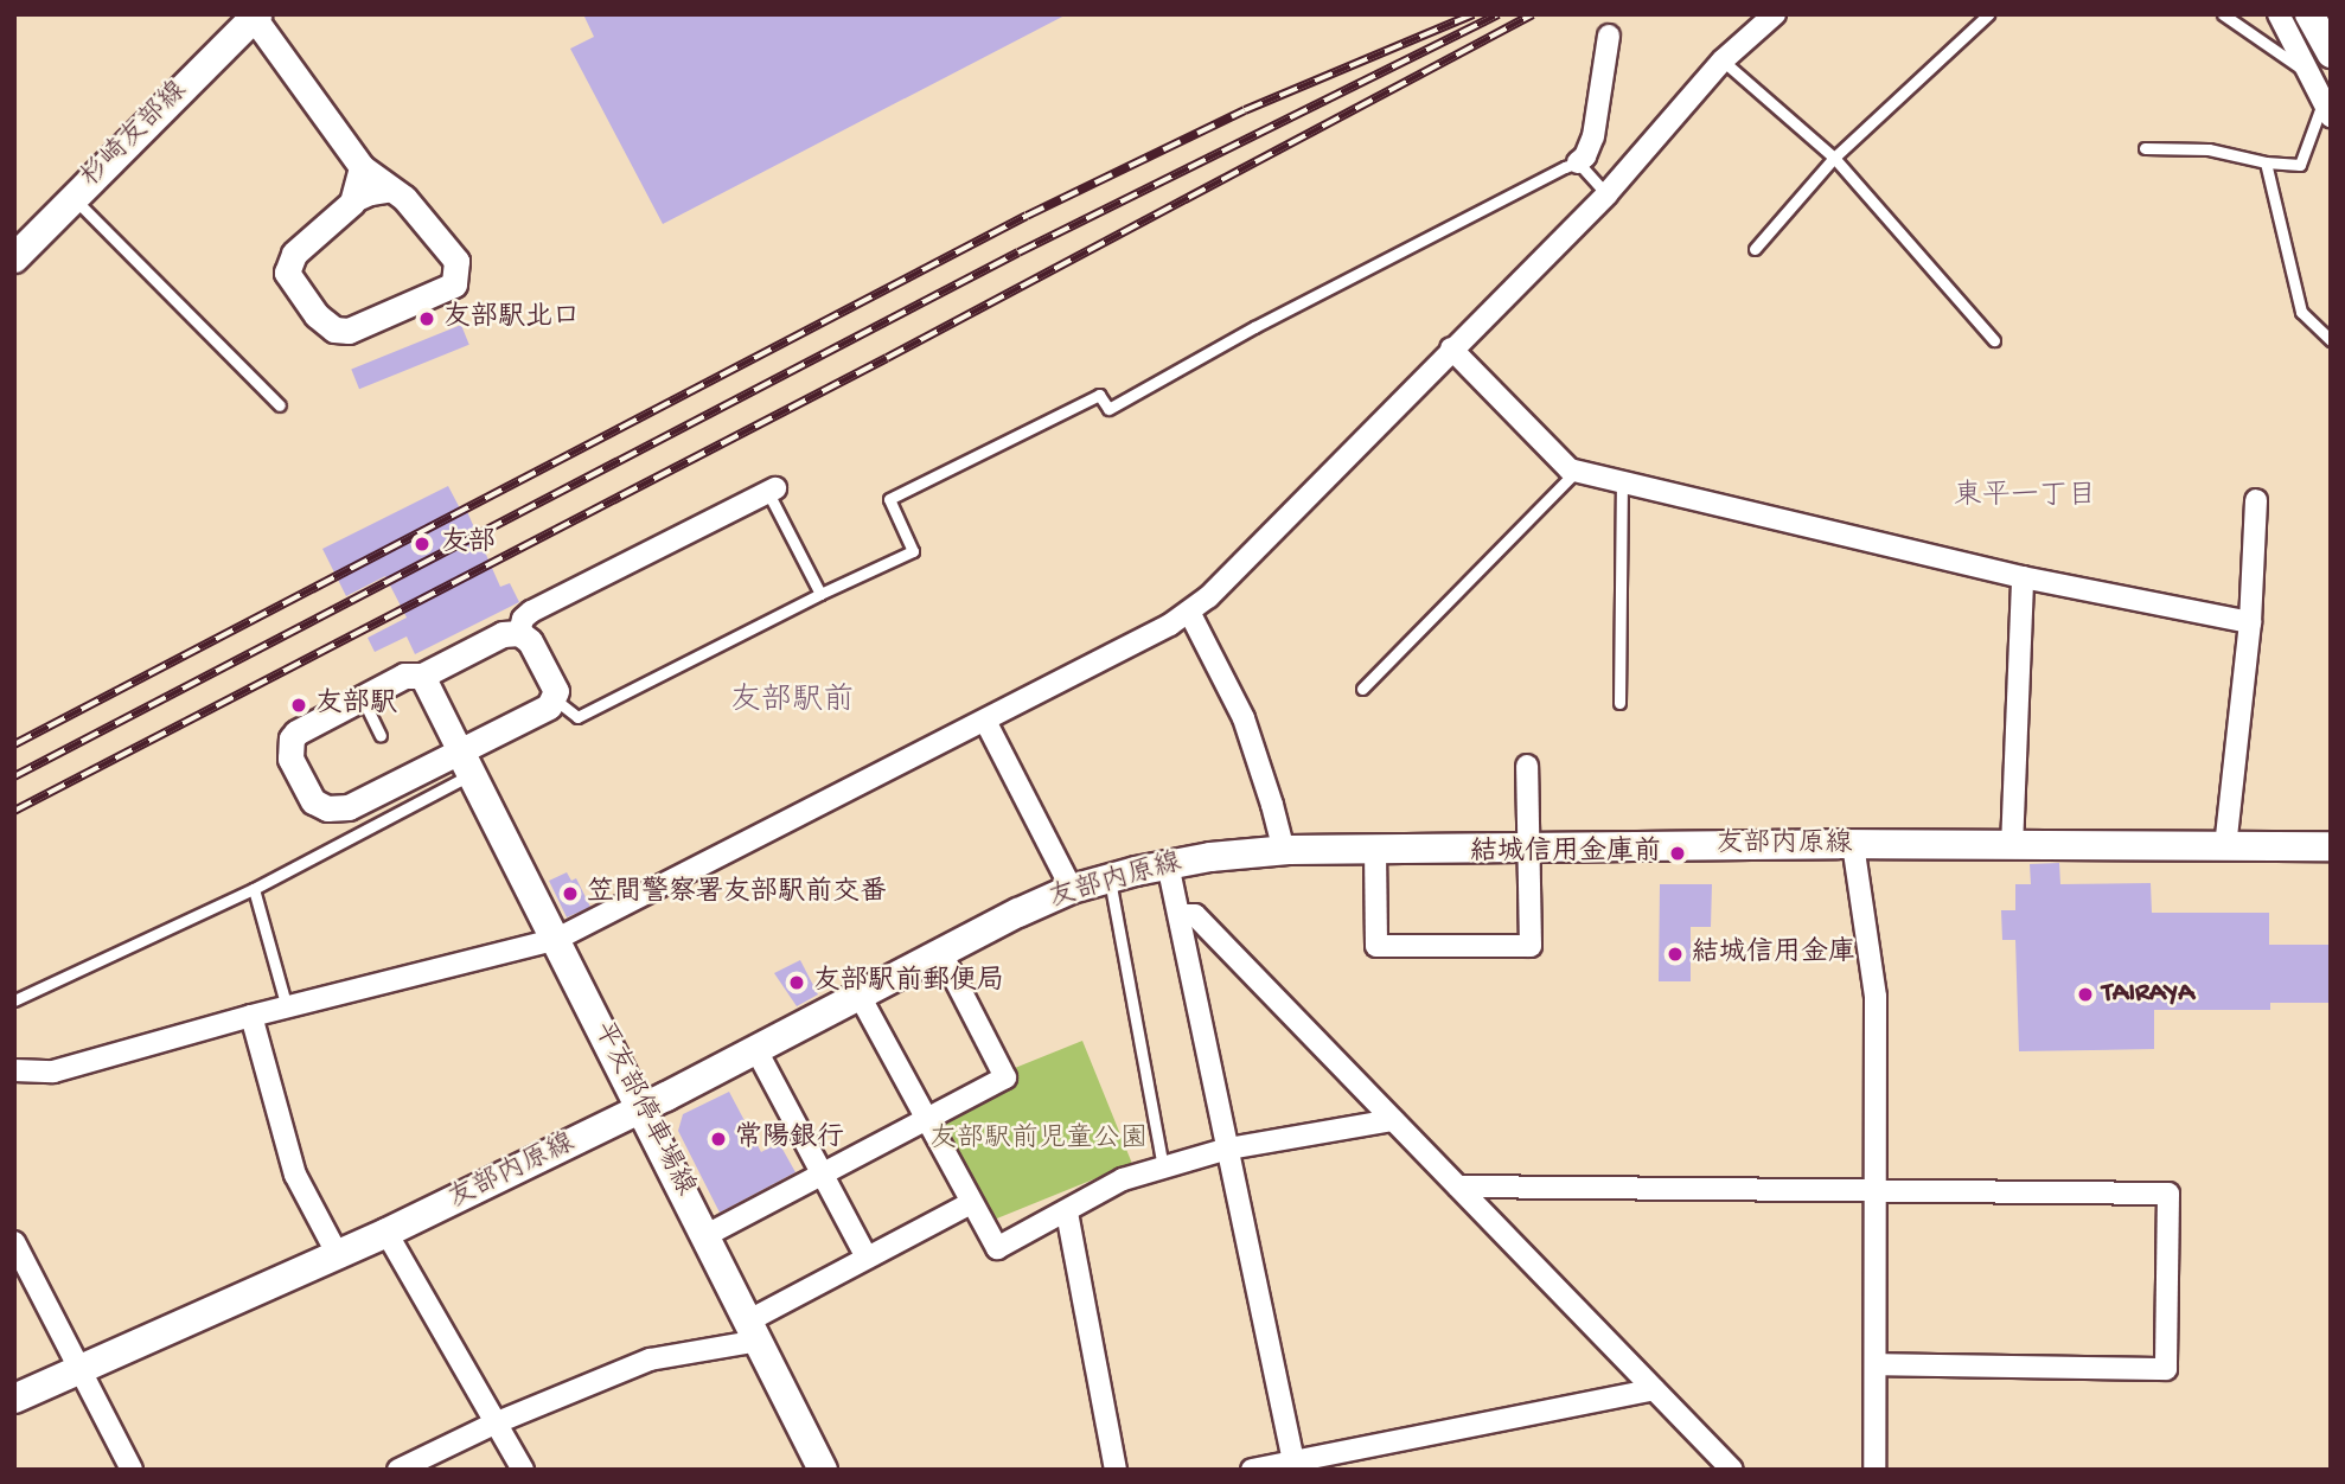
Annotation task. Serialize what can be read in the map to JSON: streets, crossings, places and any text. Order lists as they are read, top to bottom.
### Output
{
  "streets": {
    "main road": ["杉崎友部線", "友部内原線", "平友部停車場線"]
  },
  "crossings": [
    ["友部内原線", "平友部停車場線"]
  ],
  "districts": ["東平一丁目", "友部駅前"],
  "parks": ["友部駅前児童公園"],
  "places": [
    "友部駅北口",
    "友部",
    "友部駅",
    "結城信用金庫前",
    "笠間警察署友部駅前交番",
    "結城信用金庫",
    "友部駅前郵便局",
    "TAIRAYA",
    "常陽銀行"
  ]
}
